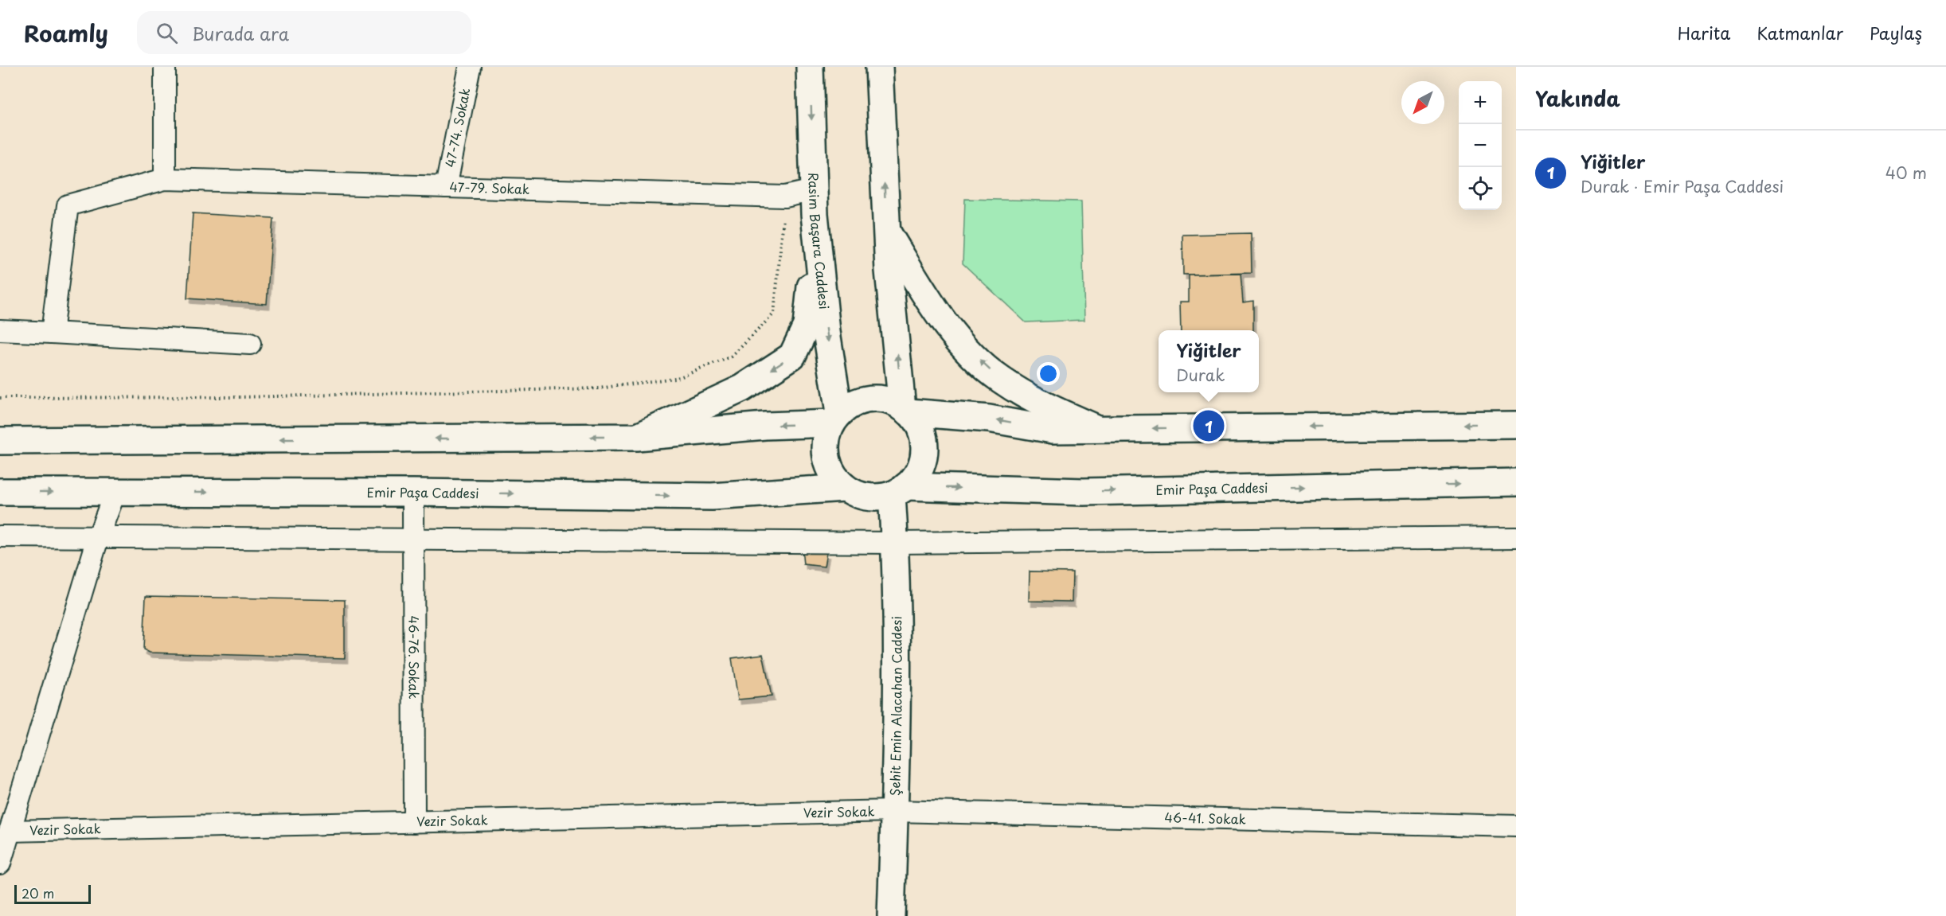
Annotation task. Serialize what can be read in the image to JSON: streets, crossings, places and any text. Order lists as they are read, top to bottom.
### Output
{
  "streets": {
    "main road": ["Rasim Başara Caddesi", "Emir Paşa Caddesi", "Şehit Emin Alacahan Caddesi"],
    "street": [
      "47-74. Sokak",
      "47-79. Sokak",
      "46-76. Sokak",
      "Vezir Sokak",
      "46-41. Sokak"
    ]
  },
  "crossings": [
    ["47-74. Sokak", "47-79. Sokak"],
    ["47-79. Sokak", "Rasim Başara Caddesi"],
    ["Rasim Başara Caddesi", "Emir Paşa Caddesi"],
    ["Rasim Başara Caddesi", "Şehit Emin Alacahan Caddesi"],
    ["Emir Paşa Caddesi", "46-76. Sokak"],
    ["Emir Paşa Caddesi", "Şehit Emin Alacahan Caddesi"],
    ["46-76. Sokak", "Vezir Sokak"],
    ["Şehit Emin Alacahan Caddesi", "Vezir Sokak"],
    ["Şehit Emin Alacahan Caddesi", "46-41. Sokak"],
    ["Vezir Sokak", "46-41. Sokak"]
  ],
  "scale_bar": "20 m",
  "north": "bottom left",
  "page": {
    "header": "Roamly",
    "search": "Burada ara",
    "nav": ["Harita", "Katmanlar", "Paylaş"],
    "heading": "Yakında",
    "map_buttons": ["+", "−"],
    "list": [
      {
        "mark": "1",
        "name": "Yiğitler",
        "note": "Durak · Emir Paşa Caddesi",
        "value": "40 m"
      }
    ],
    "popup": ["Yiğitler", "Durak"],
    "pins": "1",
    "scale": "20 m"
  }
}
